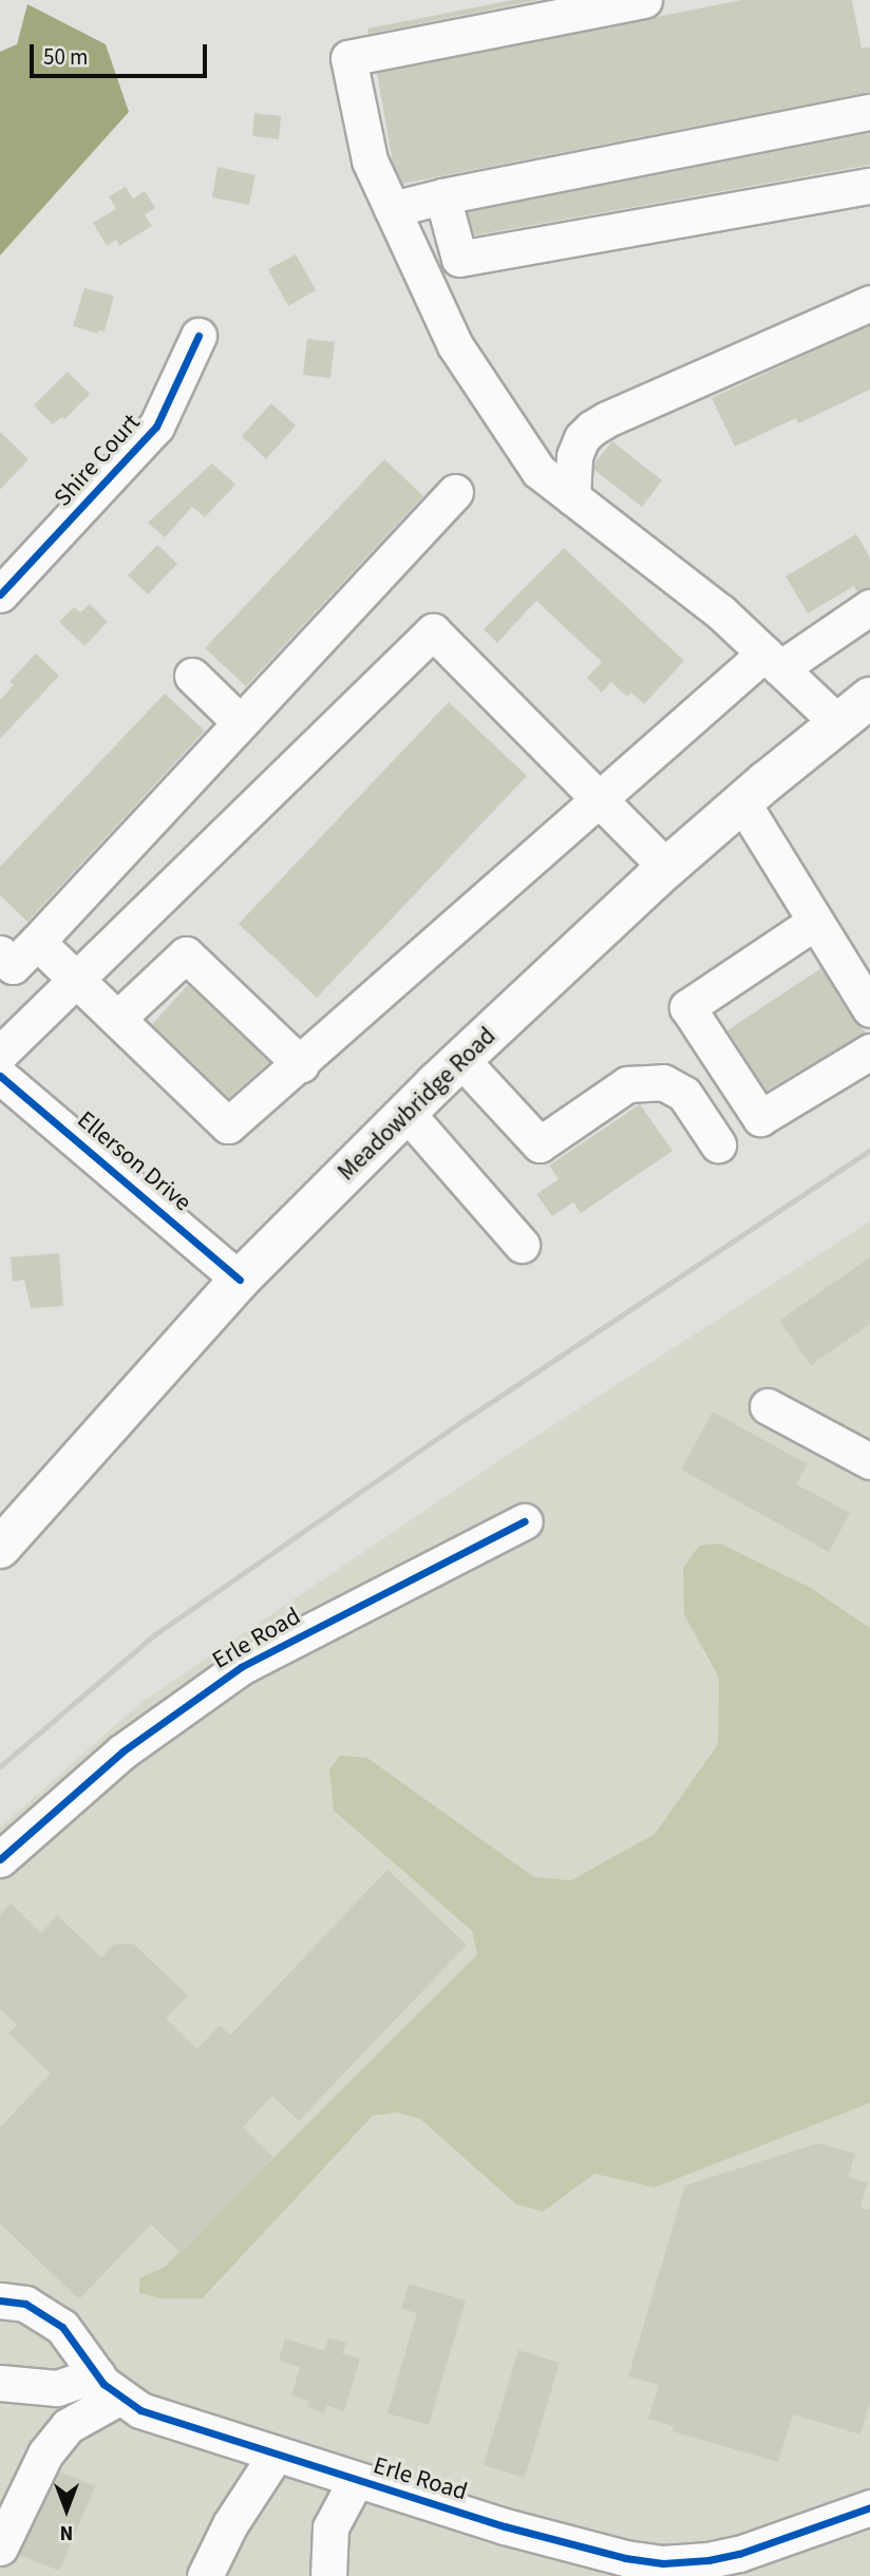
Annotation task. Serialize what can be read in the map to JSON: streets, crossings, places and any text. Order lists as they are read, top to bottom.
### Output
{
  "streets": {
    "main road": ["Meadowbridge Road"],
    "street": ["Shire Court", "Ellerson Drive", "Erle Road"]
  },
  "crossings": [
    ["Meadowbridge Road", "Ellerson Drive"]
  ],
  "scale_bar": "50 m",
  "north": "bottom"
}
